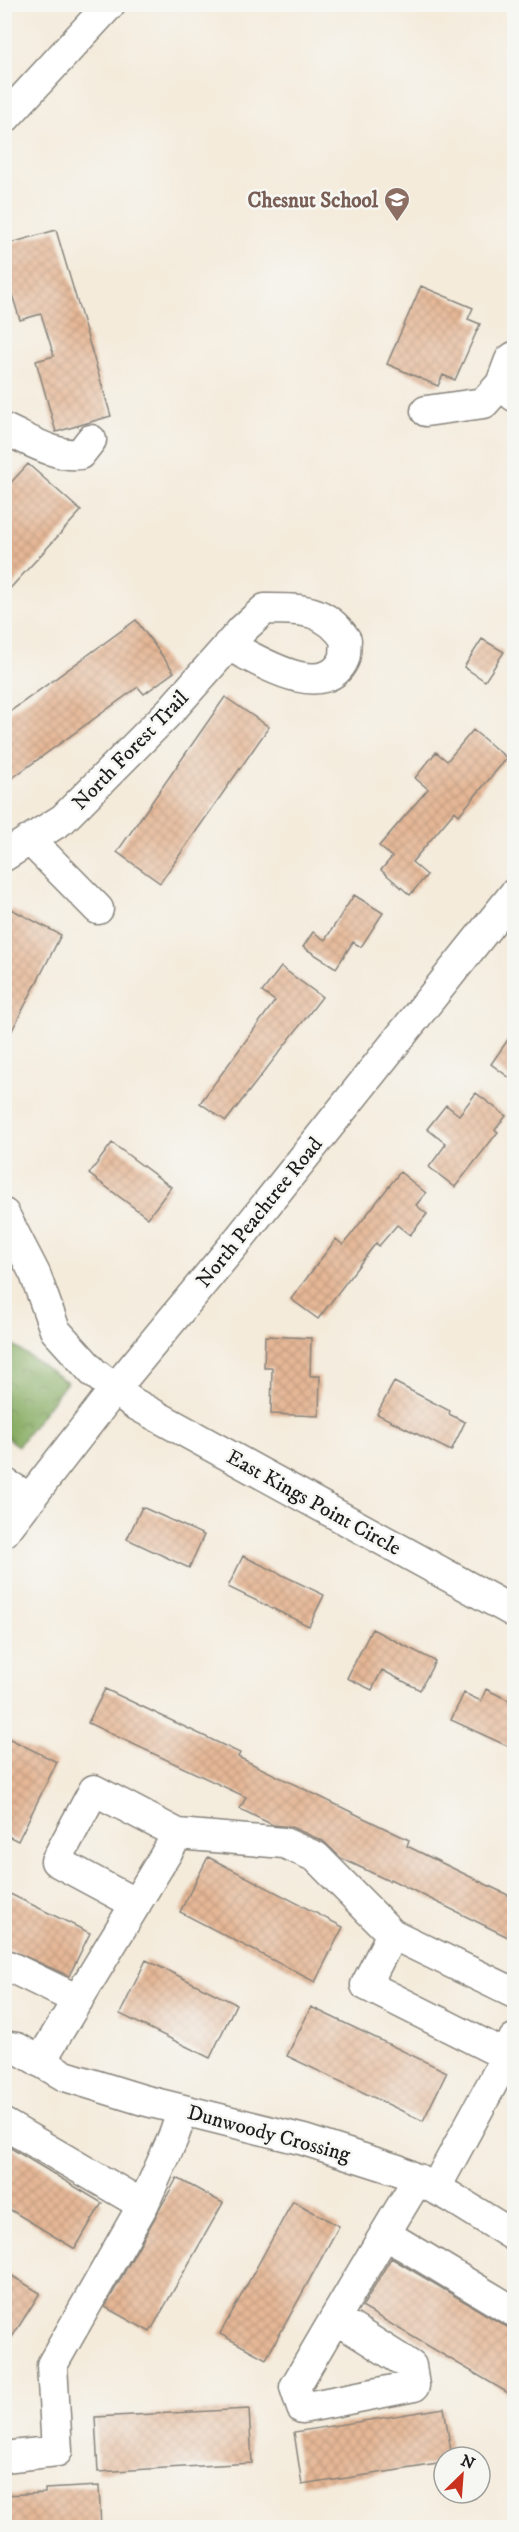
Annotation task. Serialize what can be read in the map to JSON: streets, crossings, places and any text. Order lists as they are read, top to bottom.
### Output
{
  "streets": {
    "street": [
      "North Forest Trail",
      "North Peachtree Road",
      "East Kings Point Circle",
      "Dunwoody Crossing"
    ]
  },
  "crossings": [
    ["North Peachtree Road", "East Kings Point Circle"]
  ],
  "places": {
    "school or university": ["Chesnut School"]
  },
  "north": "top right"
}
